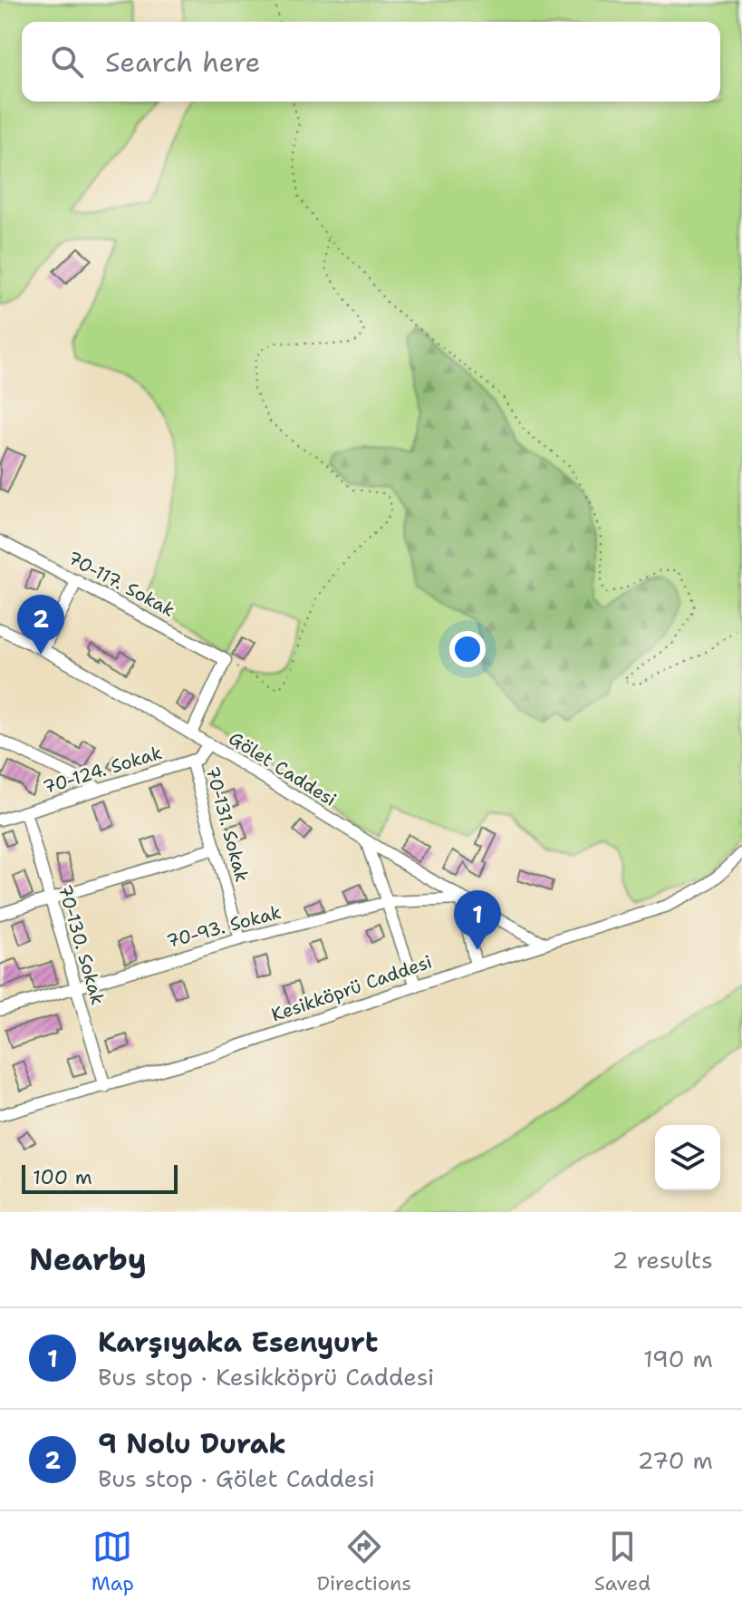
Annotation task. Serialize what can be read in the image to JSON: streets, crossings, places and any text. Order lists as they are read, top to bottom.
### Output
{
  "streets": {
    "street": [
      "70-117. Sokak",
      "Gölet Caddesi",
      "70-124. Sokak",
      "70-131. Sokak",
      "70-93. Sokak",
      "70-130. Sokak",
      "Kesikköprü Caddesi"
    ]
  },
  "crossings": [
    ["Gölet Caddesi", "70-124. Sokak"],
    ["Gölet Caddesi", "70-93. Sokak"],
    ["Gölet Caddesi", "Kesikköprü Caddesi"],
    ["70-124. Sokak", "70-131. Sokak"],
    ["70-124. Sokak", "70-130. Sokak"],
    ["70-131. Sokak", "70-93. Sokak"],
    ["70-93. Sokak", "70-130. Sokak"],
    ["70-130. Sokak", "Kesikköprü Caddesi"]
  ],
  "scale_bar": "100 m",
  "page": {
    "search": "Search here",
    "pins": ["2", "1"],
    "scale": "100 m",
    "heading": ["Nearby", "2 results"],
    "list": [
      {
        "mark": "1",
        "name": "Karşıyaka Esenyurt",
        "note": "Bus stop · Kesikköprü Caddesi",
        "value": "190 m"
      },
      {
        "mark": "2",
        "name": "9 Nolu Durak",
        "note": "Bus stop · Gölet Caddesi",
        "value": "270 m"
      }
    ],
    "nav": ["Map", "Directions", "Saved"]
  }
}
